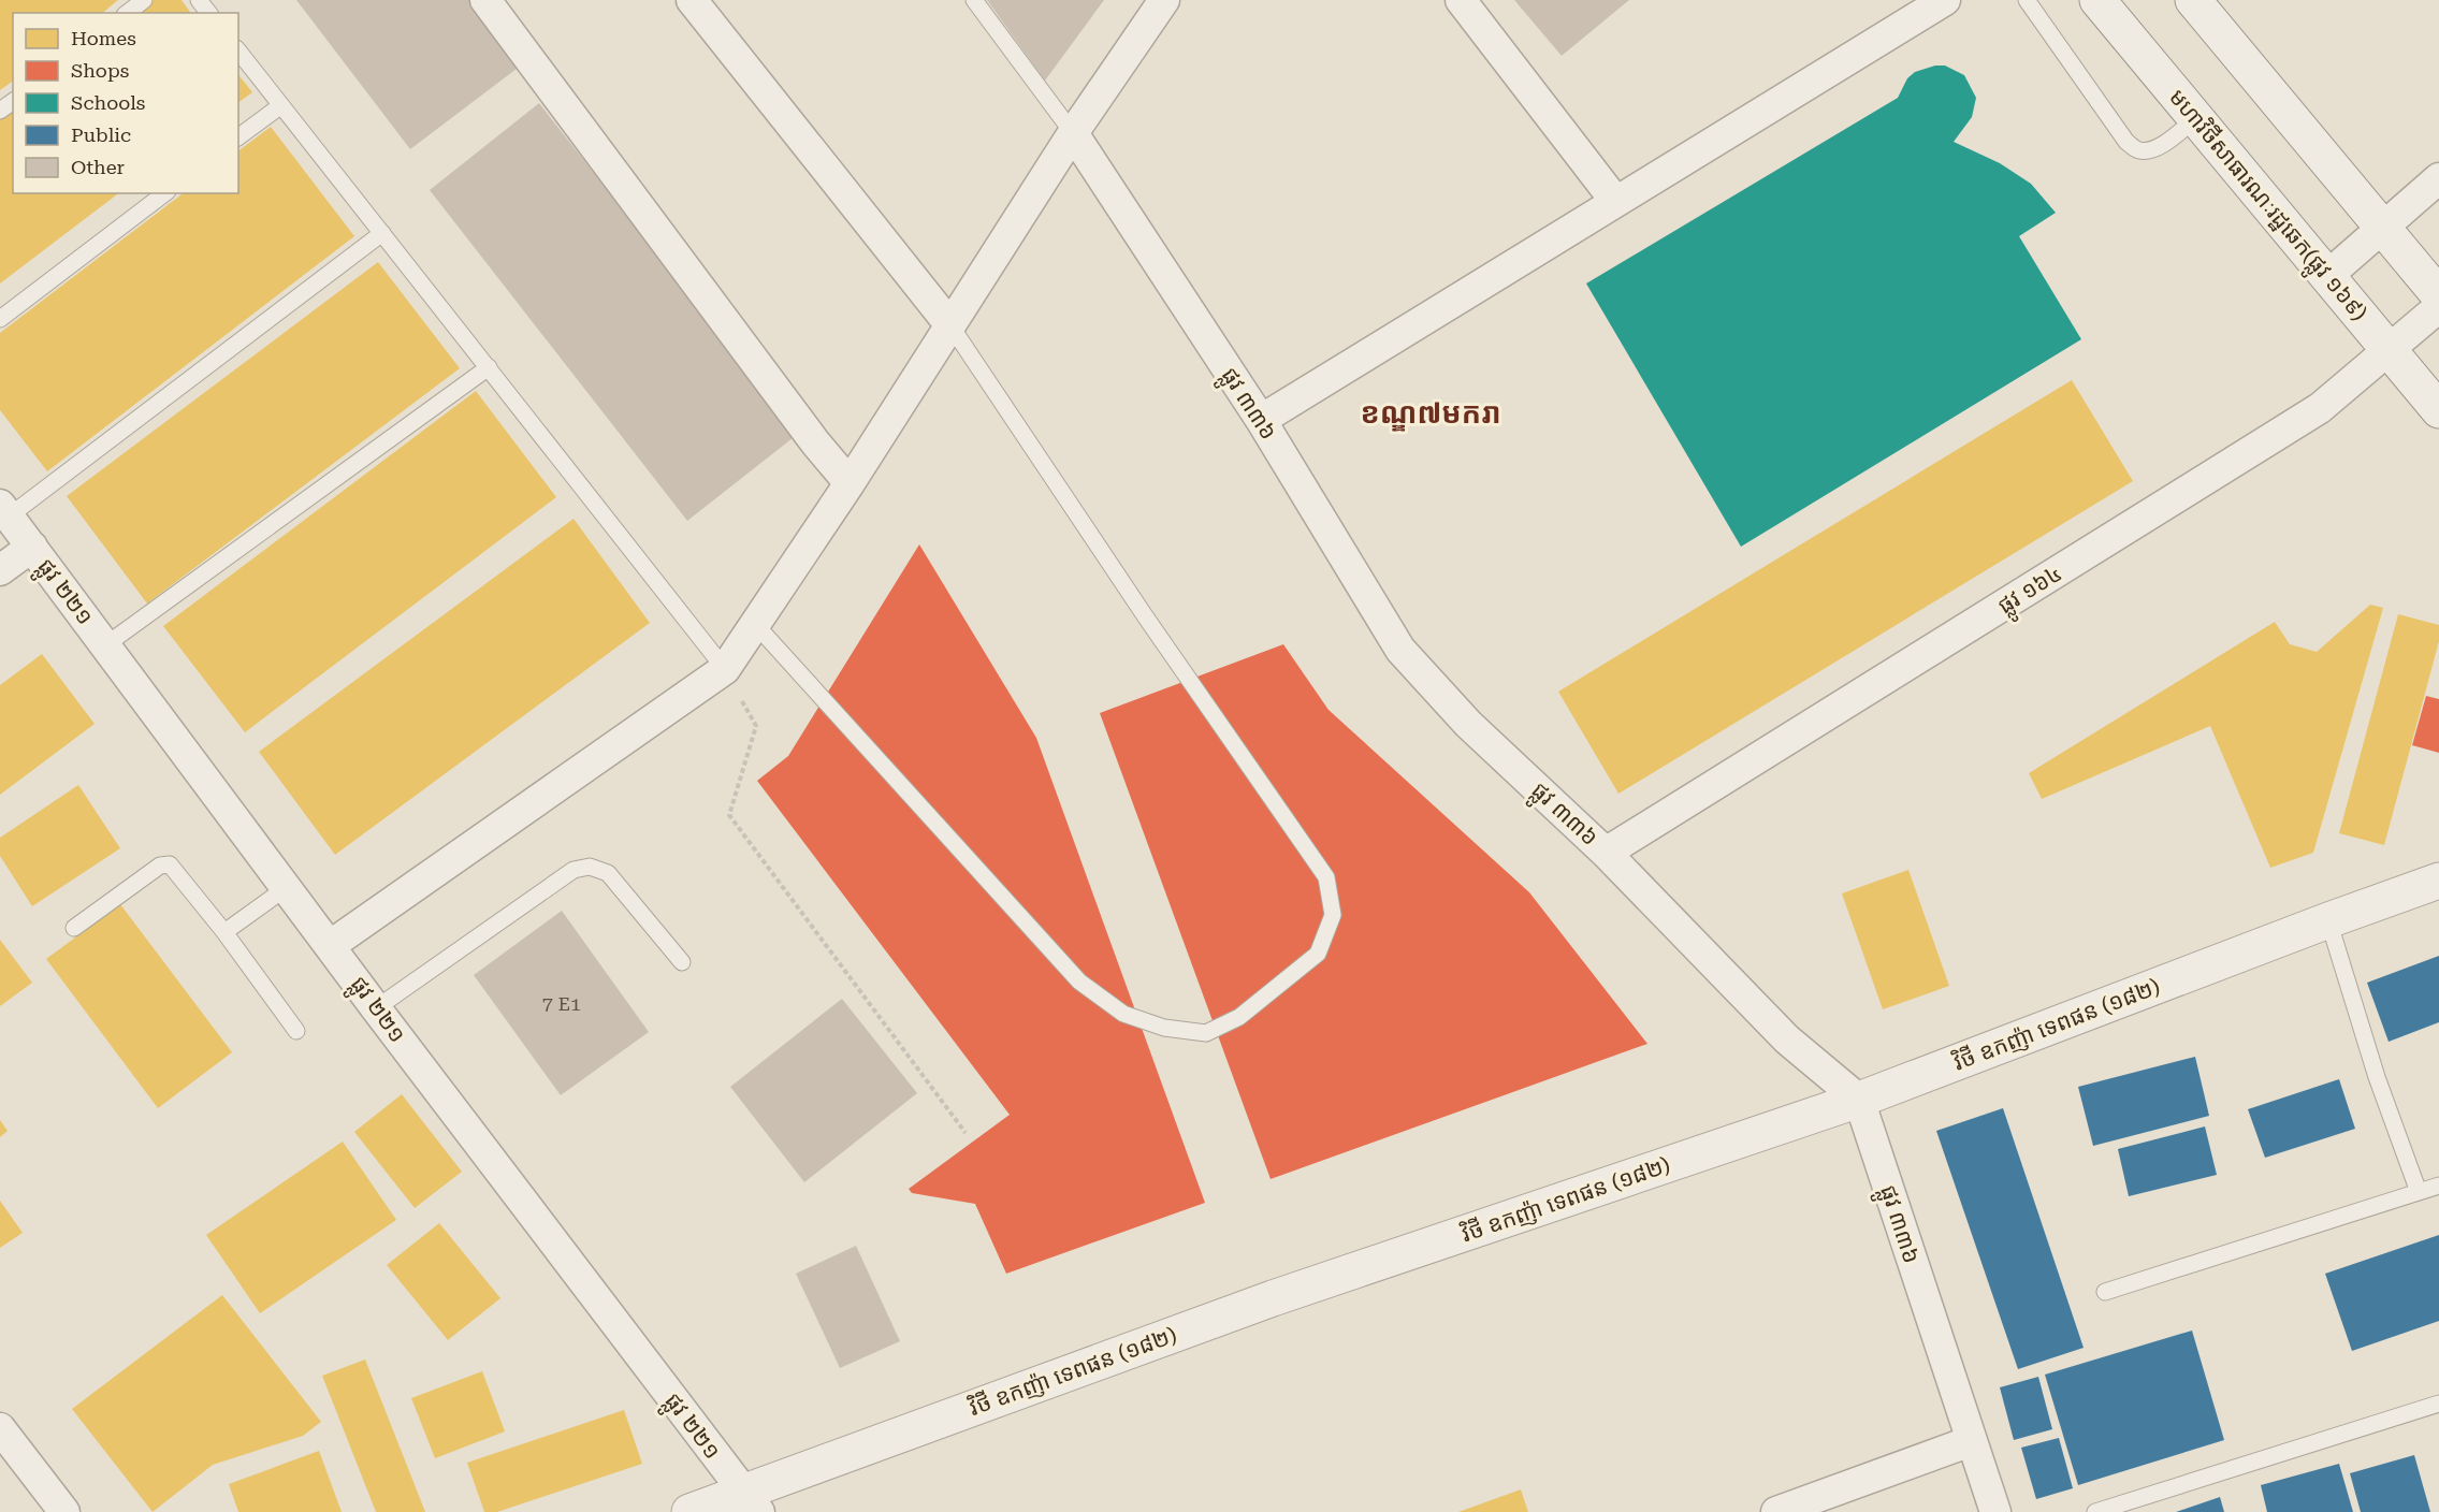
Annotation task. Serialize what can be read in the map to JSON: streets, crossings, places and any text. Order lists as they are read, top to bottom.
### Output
{
  "streets": {
    "street": [
      "មហាវិថីសាធារណៈរដ្ឋឆេក(ផ្លូវ ១៦៩)",
      "ផ្លូវ ៣៣៦",
      "ផ្លូវ ១៦៤",
      "ផ្លូវ ២២១",
      "វិថី ឧកញ៉ា ទេពផន (១៨២)"
    ]
  },
  "crossings": [
    ["មហាវិថីសាធារណៈរដ្ឋឆេក(ផ្លូវ ១៦៩)", "ផ្លូវ ១៦៤"],
    ["ផ្លូវ ៣៣៦", "ផ្លូវ ១៦៤"],
    ["ផ្លូវ ៣៣៦", "វិថី ឧកញ៉ា ទេពផន (១៨២)"],
    ["ផ្លូវ ២២១", "វិថី ឧកញ៉ា ទេពផន (១៨២)"]
  ],
  "districts": ["ខណ្ឌ៧មករា"],
  "house_numbers": ["7 E1"],
  "legend": [
    "Homes",
    "Shops",
    "Schools",
    "Public",
    "Other"
  ]
}
